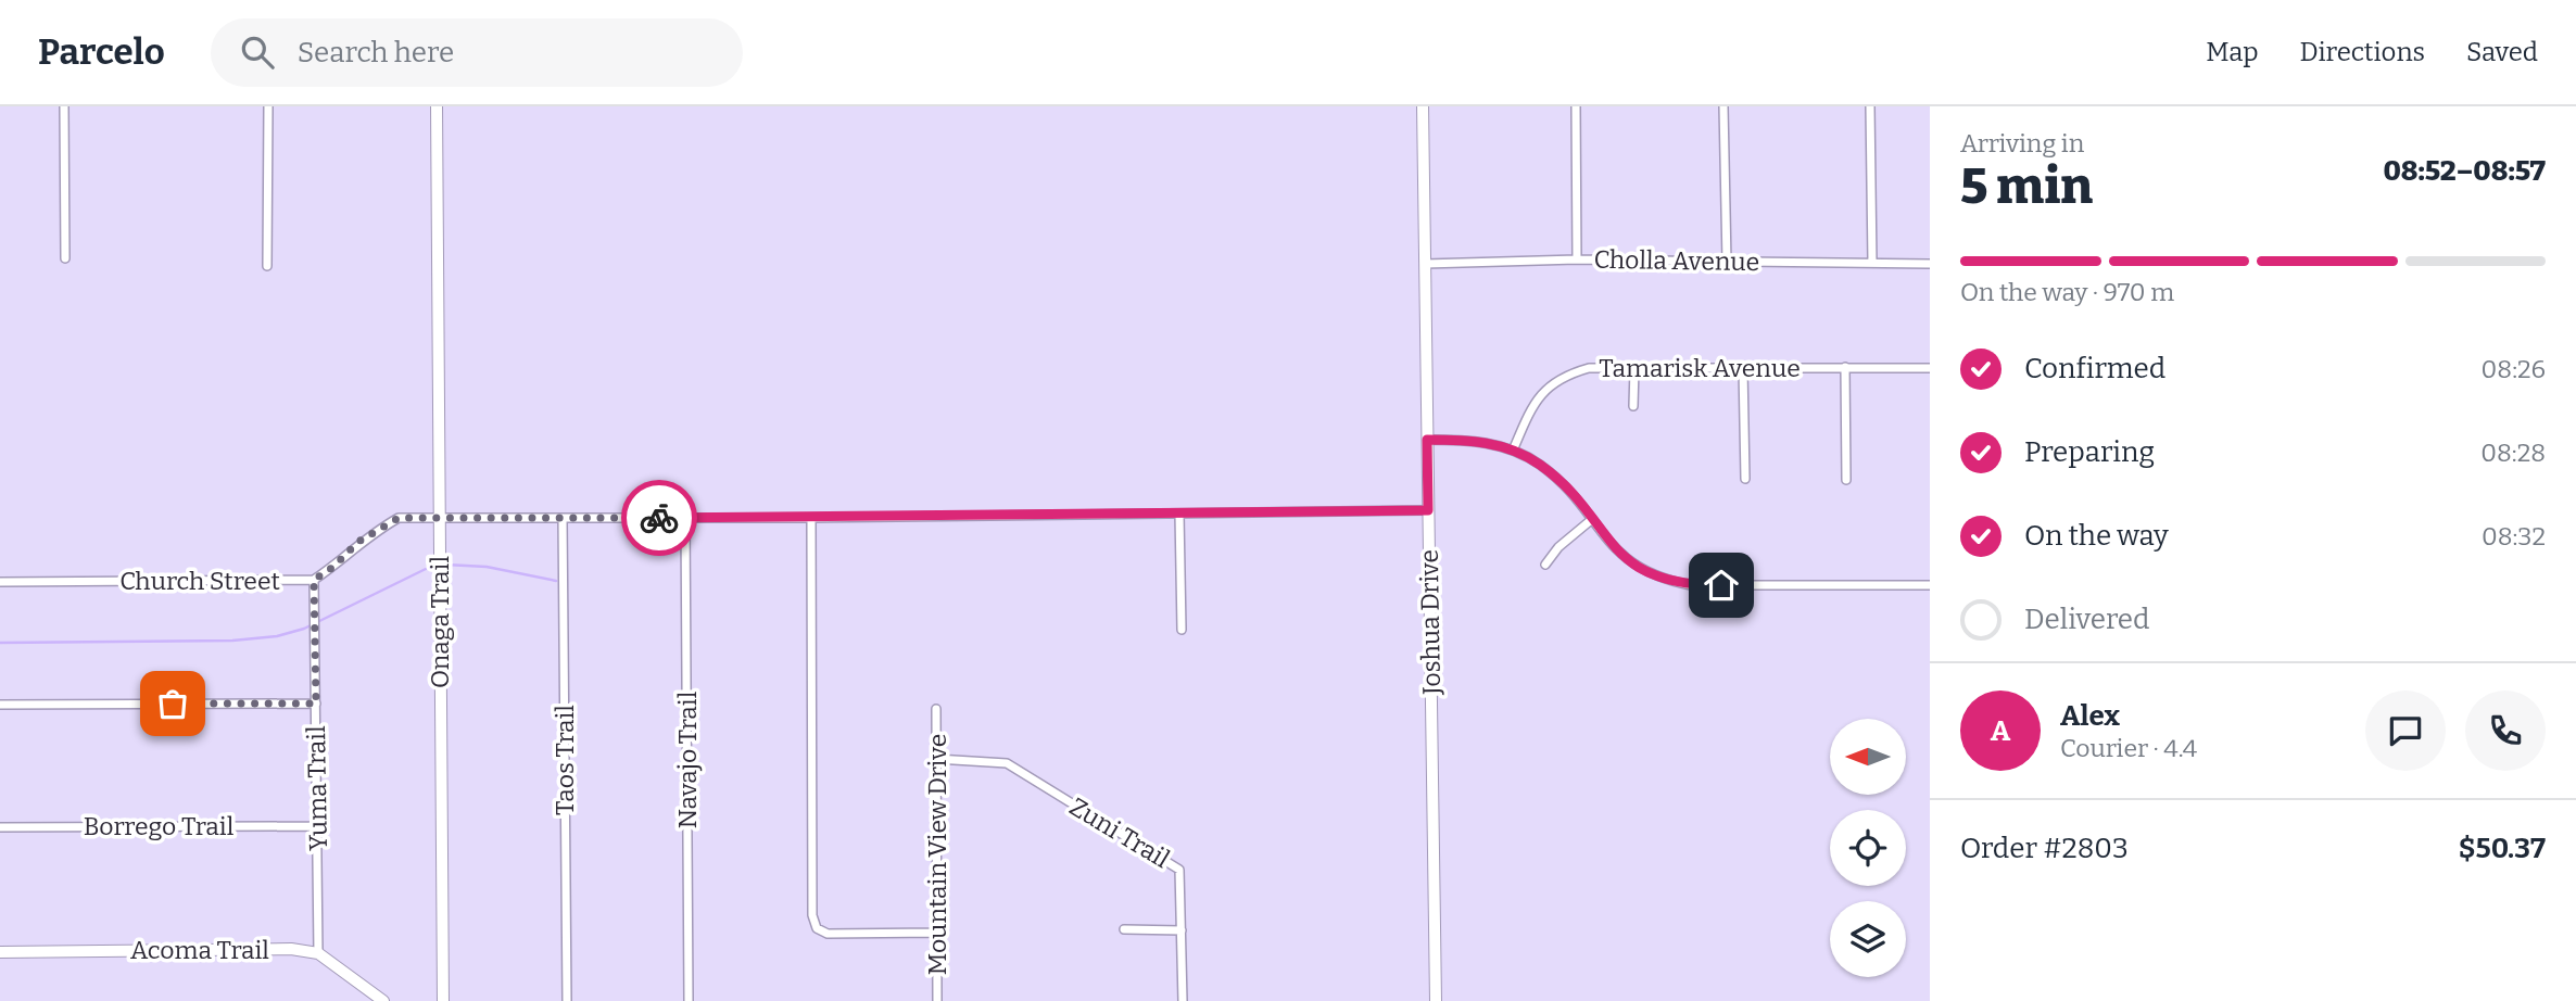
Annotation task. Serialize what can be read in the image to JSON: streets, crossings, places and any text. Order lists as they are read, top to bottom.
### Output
{
  "streets": {
    "street": [
      "Cholla Avenue",
      "Tamarisk Avenue",
      "Church Street",
      "Onaga Trail",
      "Joshua Drive",
      "Taos Trail",
      "Navajo Trail",
      "Yuma Trail",
      "Borrego Trail",
      "Zuni Trail",
      "Mountain View Drive",
      "Acoma Trail"
    ]
  },
  "crossings": [
    ["Cholla Avenue", "Joshua Drive"],
    ["Church Street", "Onaga Trail"],
    ["Church Street", "Joshua Drive"],
    ["Church Street", "Taos Trail"],
    ["Church Street", "Navajo Trail"],
    ["Church Street", "Yuma Trail"],
    ["Yuma Trail", "Borrego Trail"],
    ["Yuma Trail", "Acoma Trail"],
    ["Zuni Trail", "Mountain View Drive"]
  ],
  "north": "left",
  "page": {
    "header": "Parcelo",
    "search": "Search here",
    "nav": ["Map", "Directions", "Saved"],
    "heading": ["5 min", "Arriving in", "08:52–08:57"],
    "panel": [
      "Alex",
      "Courier · 4.4",
      "Order #2803",
      "$50.37"
    ],
    "bar": "On the way · 970 m",
    "list": [
      ["Confirmed", "08:26"],
      ["Preparing", "08:28"],
      ["On the way", "08:32"],
      "Delivered"
    ],
    "round": "A"
  }
}
